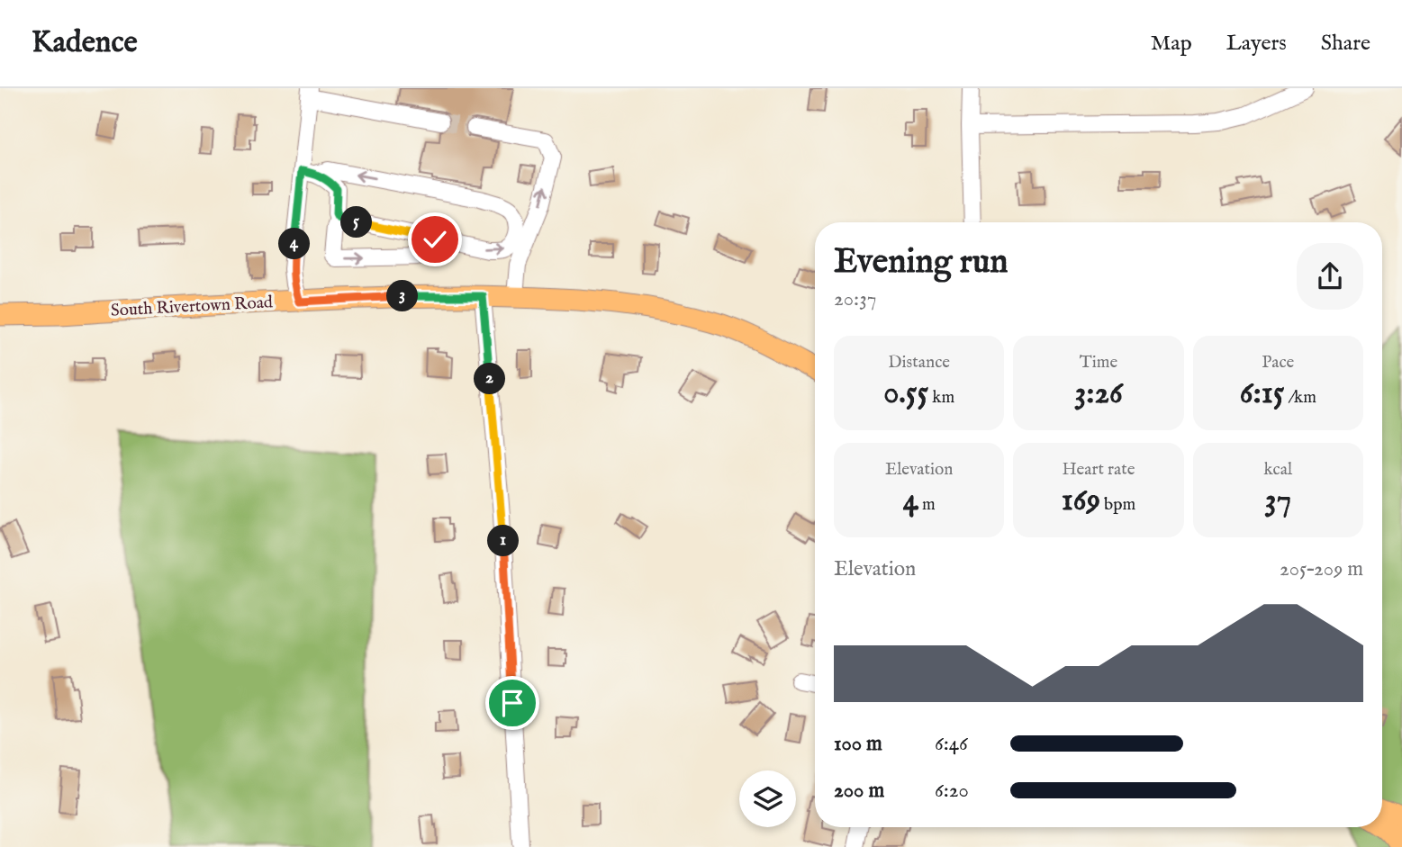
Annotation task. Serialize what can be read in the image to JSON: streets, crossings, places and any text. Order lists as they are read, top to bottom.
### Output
{
  "streets": {
    "main road": ["South Rivertown Road"]
  },
  "page": {
    "header": "Kadence",
    "nav": ["Map", "Layers", "Share"],
    "pins": [
      "5",
      "4",
      "3",
      "2",
      "1"
    ],
    "heading": ["Evening run", "20:37"],
    "stats": [
      ["Distance", "0.55 km"],
      ["Time", "3:26"],
      ["Pace", "6:15 /km"],
      ["Elevation", "4 m"],
      ["Heart rate", "169 bpm"],
      ["kcal", "37"]
    ],
    "chart": ["Elevation", "205–209 m"],
    "list": [
      {
        "name": "100 m",
        "note": "6:46"
      },
      {
        "name": "200 m",
        "note": "6:20"
      }
    ]
  }
}
